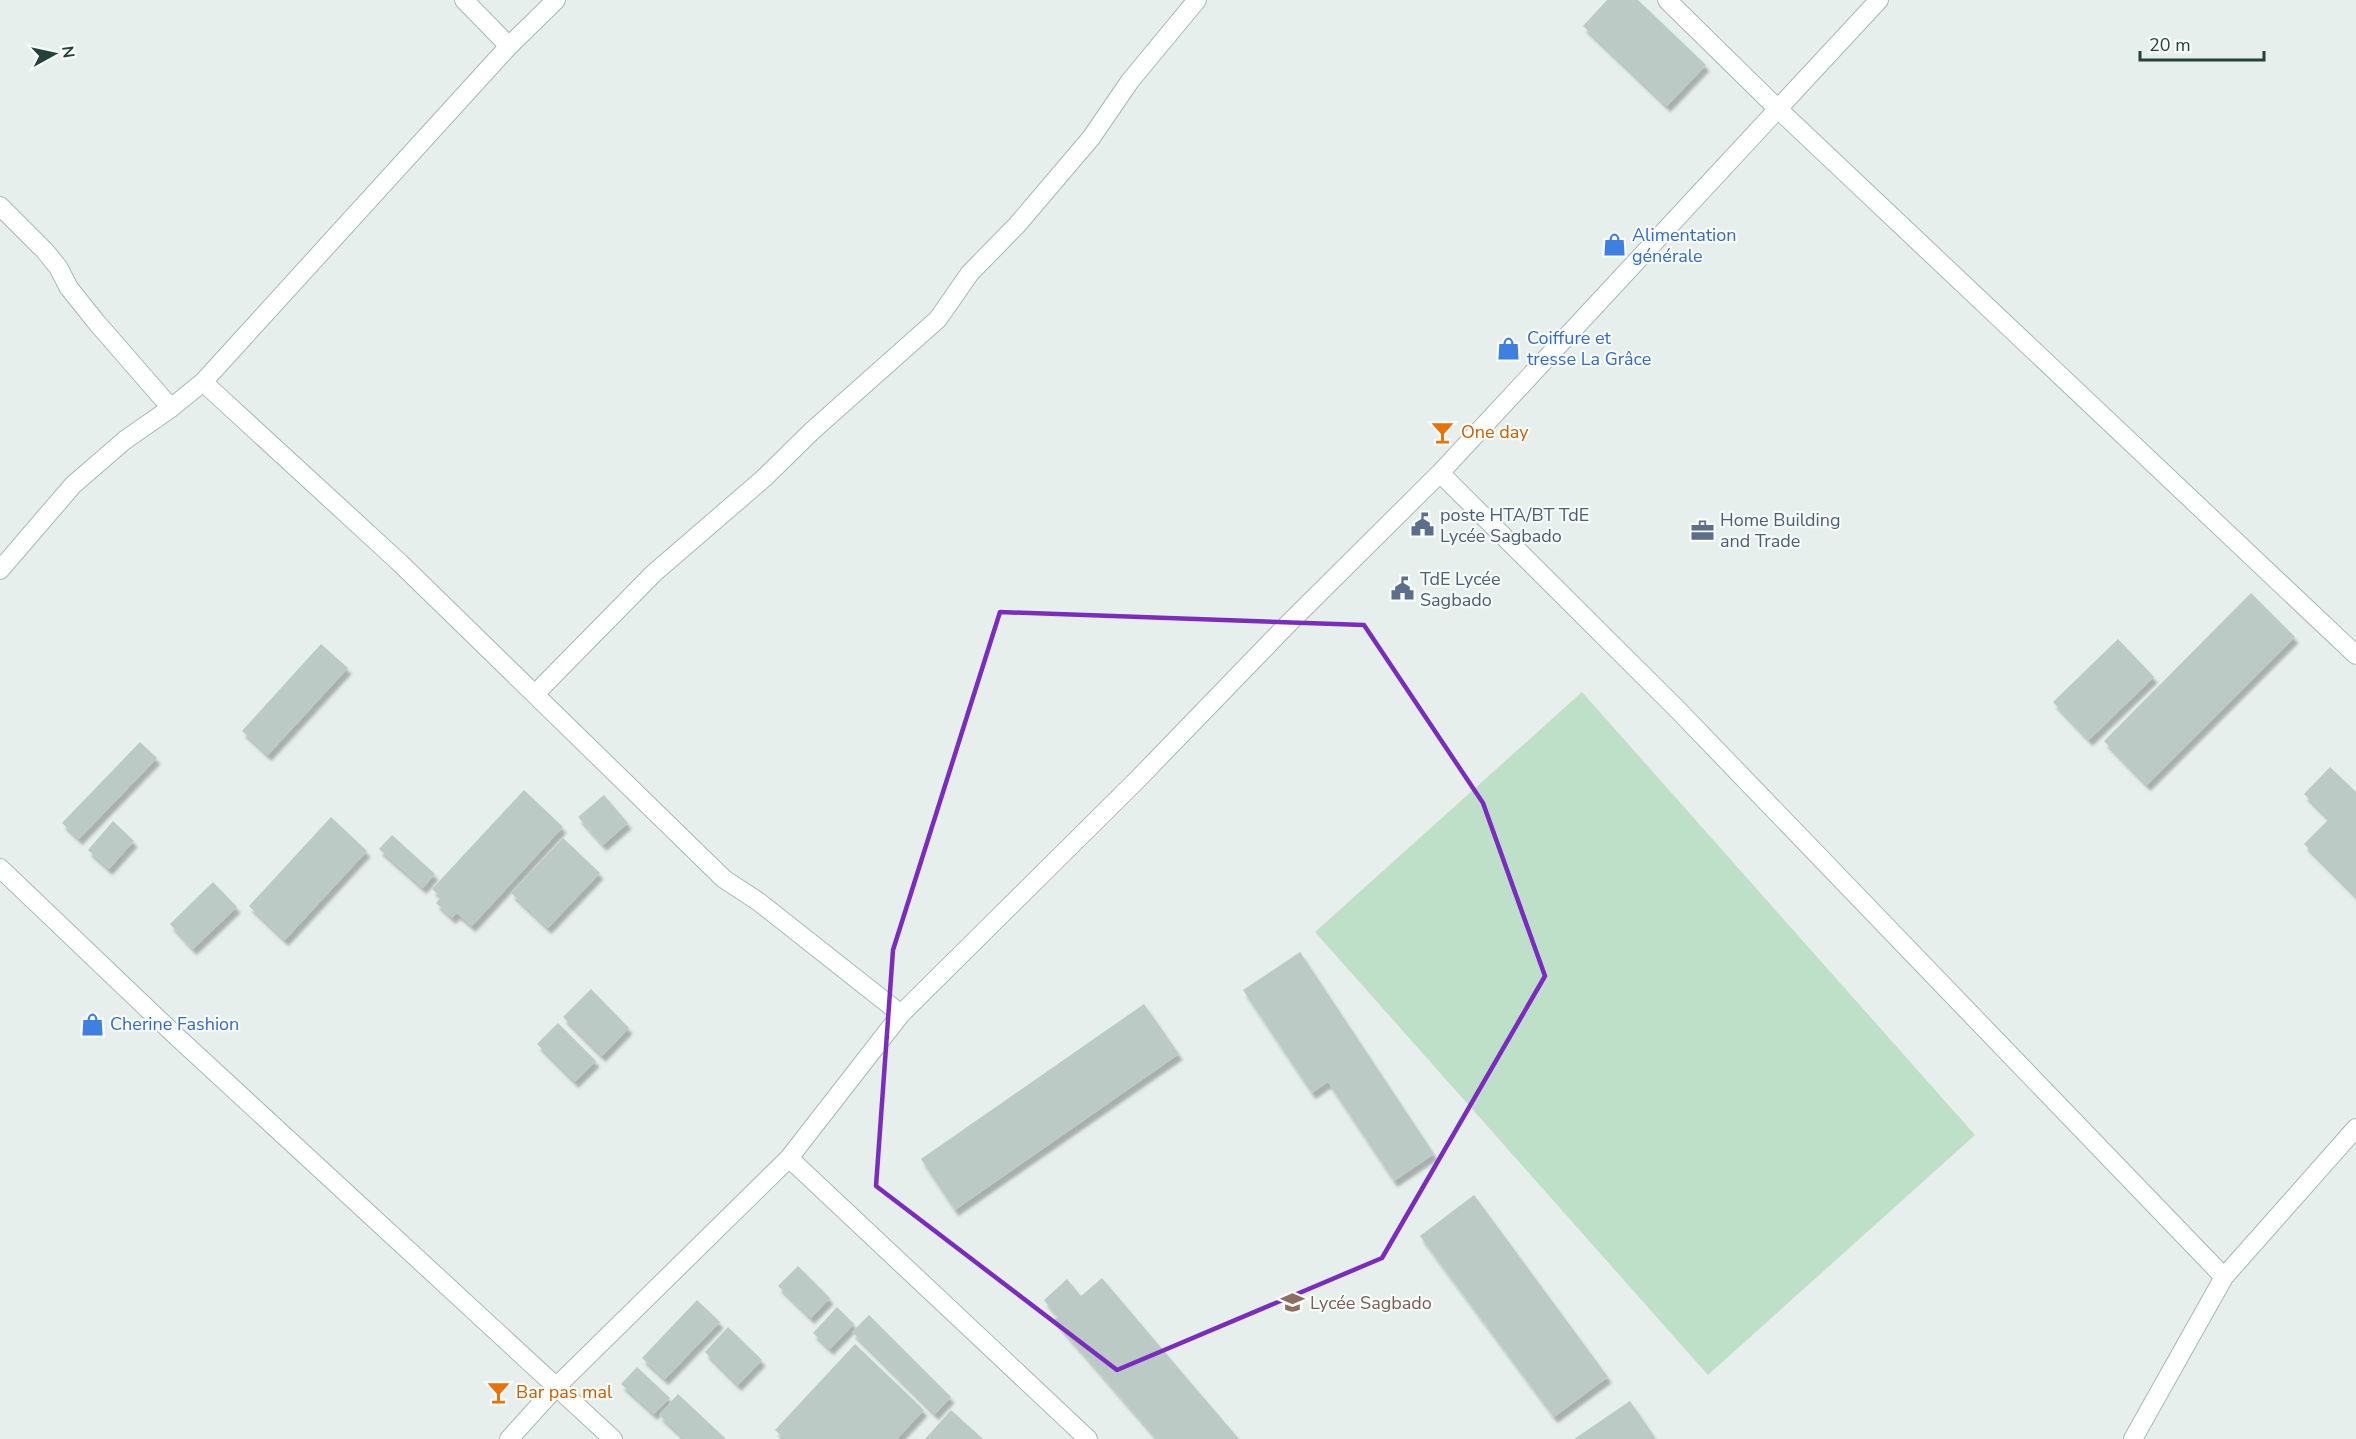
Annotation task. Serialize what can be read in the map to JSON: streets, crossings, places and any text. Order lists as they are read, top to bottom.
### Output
{
  "places": {
    "shop": ["Alimentation générale", "Coiffure et tresse La Grâce", "Cherine Fashion"],
    "bar": ["One day", "Bar pas mal"],
    "public building": ["poste HTA/BT TdE Lycée Sagbado", "TdE Lycée Sagbado"],
    "office": ["Home Building and Trade"],
    "school or university": ["Lycée Sagbado"]
  },
  "scale_bar": "20 m",
  "north": "right"
}
